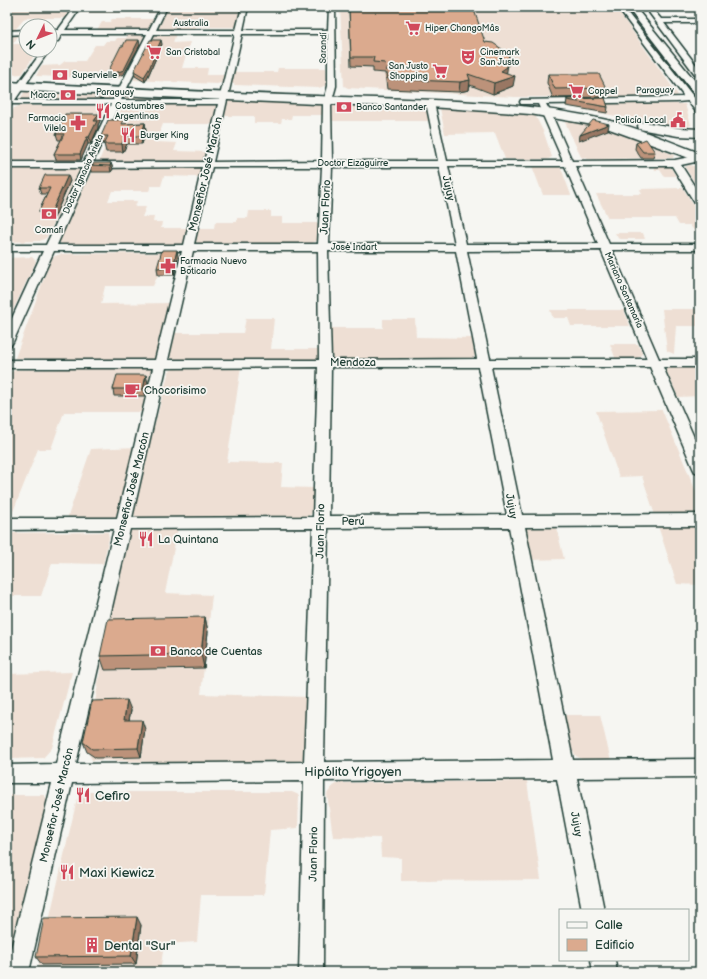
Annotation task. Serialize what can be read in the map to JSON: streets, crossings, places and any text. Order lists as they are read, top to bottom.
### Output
{
  "streets": {
    "street": [
      "Australia",
      "Sarandí",
      "Paraguay",
      "Doctor Eizaguirre",
      "Doctor Ignacio Arieta",
      "Monseñor José Marcón",
      "Jujuy",
      "Juan Florio",
      "José Indart",
      "Mariano Santamaría",
      "Mendoza",
      "Perú",
      "Hipólito Yrigoyen"
    ]
  },
  "crossings": [
    ["Australia", "Sarandí"],
    ["Australia", "Doctor Ignacio Arieta"],
    ["Australia", "Monseñor José Marcón"],
    ["Sarandí", "Juan Florio"],
    ["Paraguay", "Doctor Ignacio Arieta"],
    ["Doctor Eizaguirre", "Doctor Ignacio Arieta"],
    ["Doctor Eizaguirre", "Monseñor José Marcón"],
    ["Doctor Eizaguirre", "Jujuy"],
    ["Doctor Eizaguirre", "Juan Florio"],
    ["Doctor Eizaguirre", "Mariano Santamaría"],
    ["Doctor Ignacio Arieta", "José Indart"],
    ["Monseñor José Marcón", "José Indart"],
    ["Monseñor José Marcón", "Mendoza"],
    ["Monseñor José Marcón", "Perú"],
    ["Monseñor José Marcón", "Hipólito Yrigoyen"],
    ["Jujuy", "José Indart"],
    ["Jujuy", "Mendoza"],
    ["Jujuy", "Perú"],
    ["Jujuy", "Hipólito Yrigoyen"],
    ["Juan Florio", "José Indart"],
    ["Juan Florio", "Mendoza"],
    ["Juan Florio", "Perú"],
    ["Juan Florio", "Hipólito Yrigoyen"],
    ["José Indart", "Mariano Santamaría"],
    ["Mariano Santamaría", "Mendoza"]
  ],
  "places": {
    "supermarket": [
      "Hiper ChangoMâs",
      "San Cristobal",
      "San Justo Shopping",
      "Coppel"
    ],
    "theatre": ["Cinemark San Justo"],
    "bank": [
      "Supervielle",
      "Macro",
      "Banco Santander",
      "Comafi",
      "Banco de Cuentas"
    ],
    "restaurant": [
      "Costumbres Argentinas",
      "Burger King",
      "La Quintana",
      "Cefiro",
      "Maxi Kiewicz"
    ],
    "public building": ["Policía Local"],
    "pharmacy": ["Farmacia Vilela", "Farmacia Nuevo Boticario"],
    "cafe": ["Chocorisimo"],
    "building": ["Dental \"Sur\""]
  },
  "legend": ["Calle", "Edificio"],
  "north": "bottom left"
}
